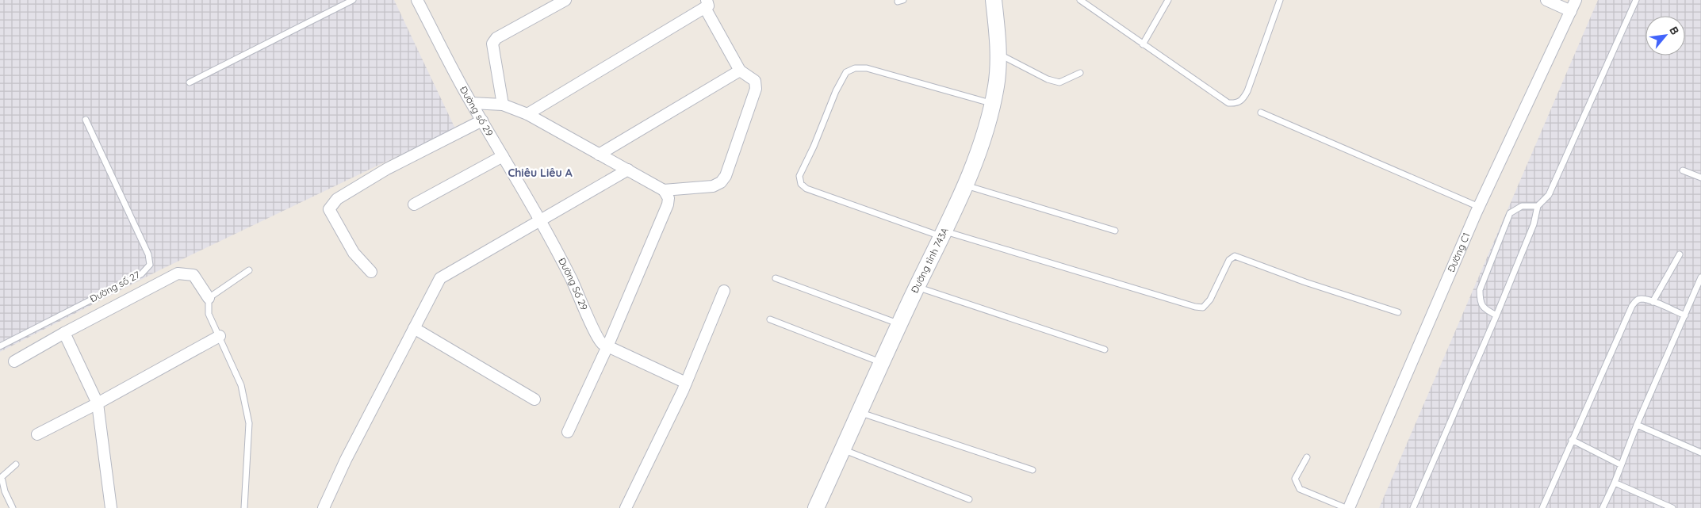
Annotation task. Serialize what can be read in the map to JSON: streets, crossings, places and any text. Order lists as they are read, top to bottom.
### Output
{
  "streets": {
    "main road": ["Đường tỉnh 743A"],
    "street": ["Đường số 29", "Đường C1", "Đường Số 29"],
    "lane": ["Đường số 27"]
  },
  "crossings": [
    ["Đường số 29", "Đường Số 29"]
  ],
  "districts": ["Chiêu Liêu A"],
  "north": "top right"
}
